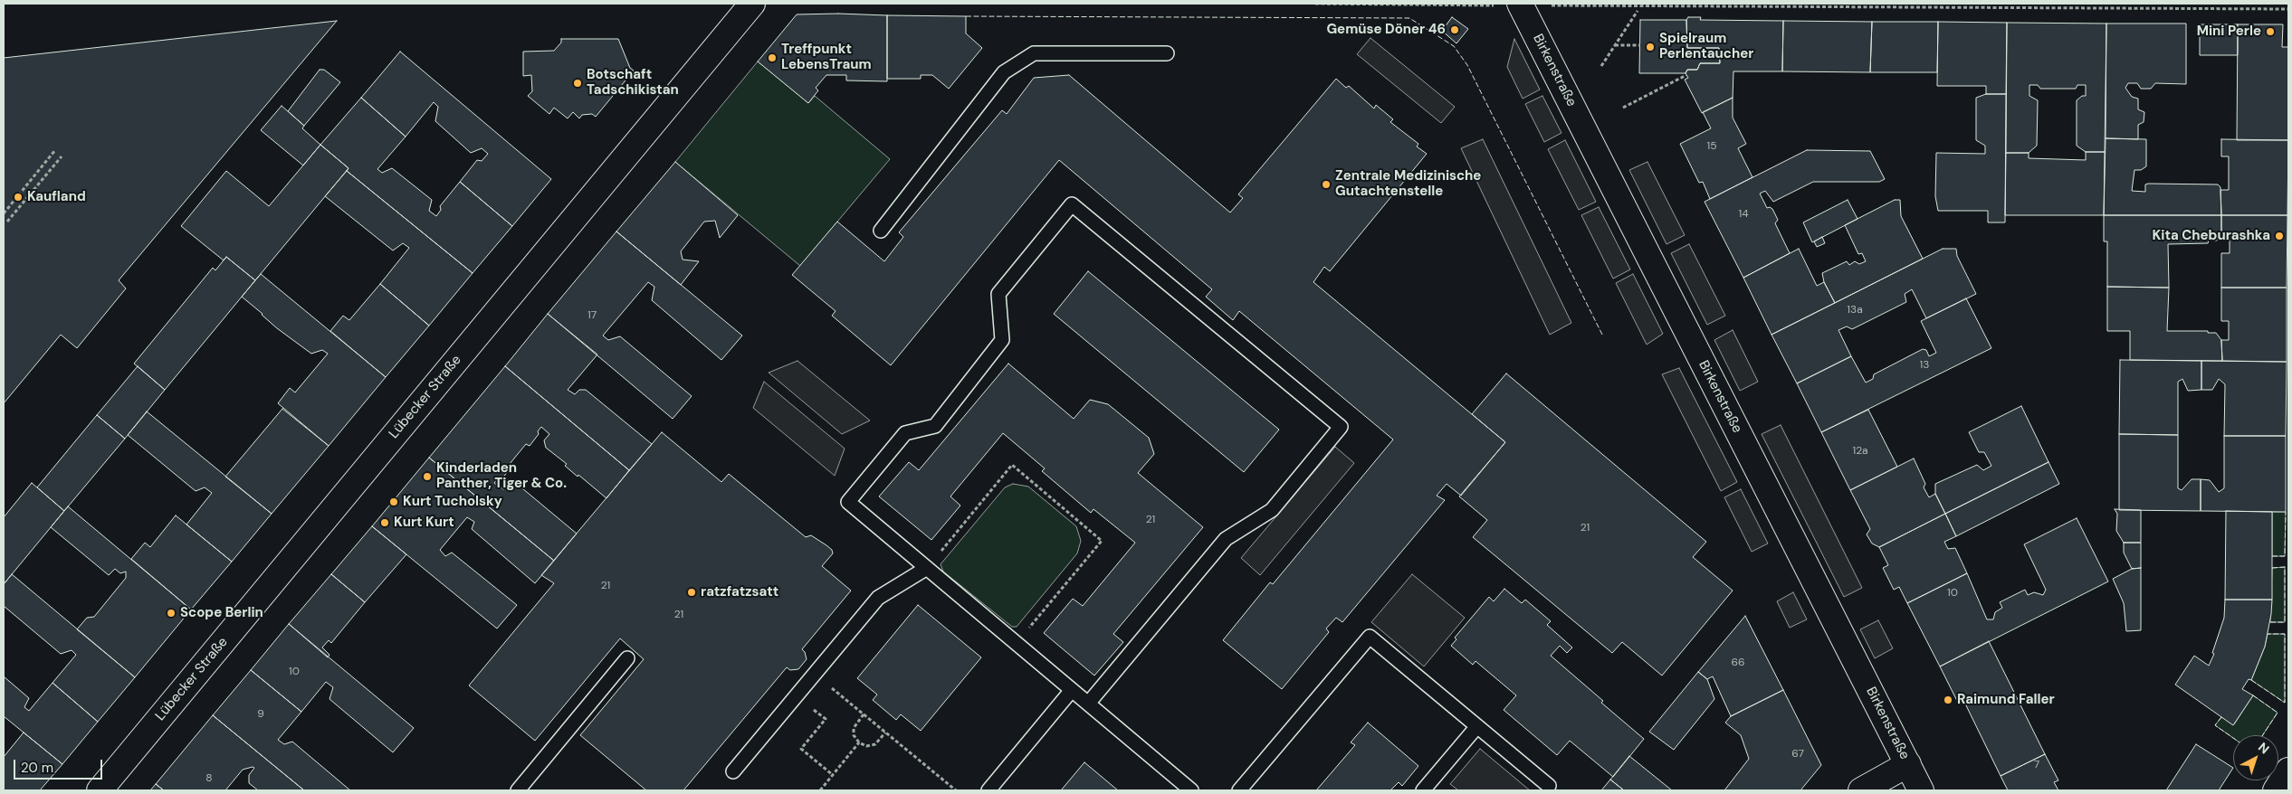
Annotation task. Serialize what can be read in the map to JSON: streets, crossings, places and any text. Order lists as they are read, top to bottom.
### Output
{
  "streets": {
    "street": ["Birkenstraße", "Lübecker Straße"]
  },
  "places": [
    "Gemüse Döner 46",
    "Mini Perle",
    "Spielraum Perlentaucher",
    "Treffpunkt LebensTraum",
    "Botschaft Tadschikistan",
    "Zentrale Medizinische Gutachtenstelle",
    "Kaufland",
    "Kita Cheburashka",
    "Kinderladen Panther, Tiger & Co.",
    "Kurt Tucholsky",
    "Kurt Kurt",
    "ratzfatzsatt",
    "Scope Berlin",
    "Raimund Faller"
  ],
  "house_numbers": [
    "15",
    "14",
    "13a",
    "17",
    "13",
    "12a",
    "21",
    "21",
    "21",
    "10",
    "21",
    "66",
    "10",
    "9",
    "67",
    "7",
    "8"
  ],
  "scale_bar": "20 m",
  "north": "top right"
}
